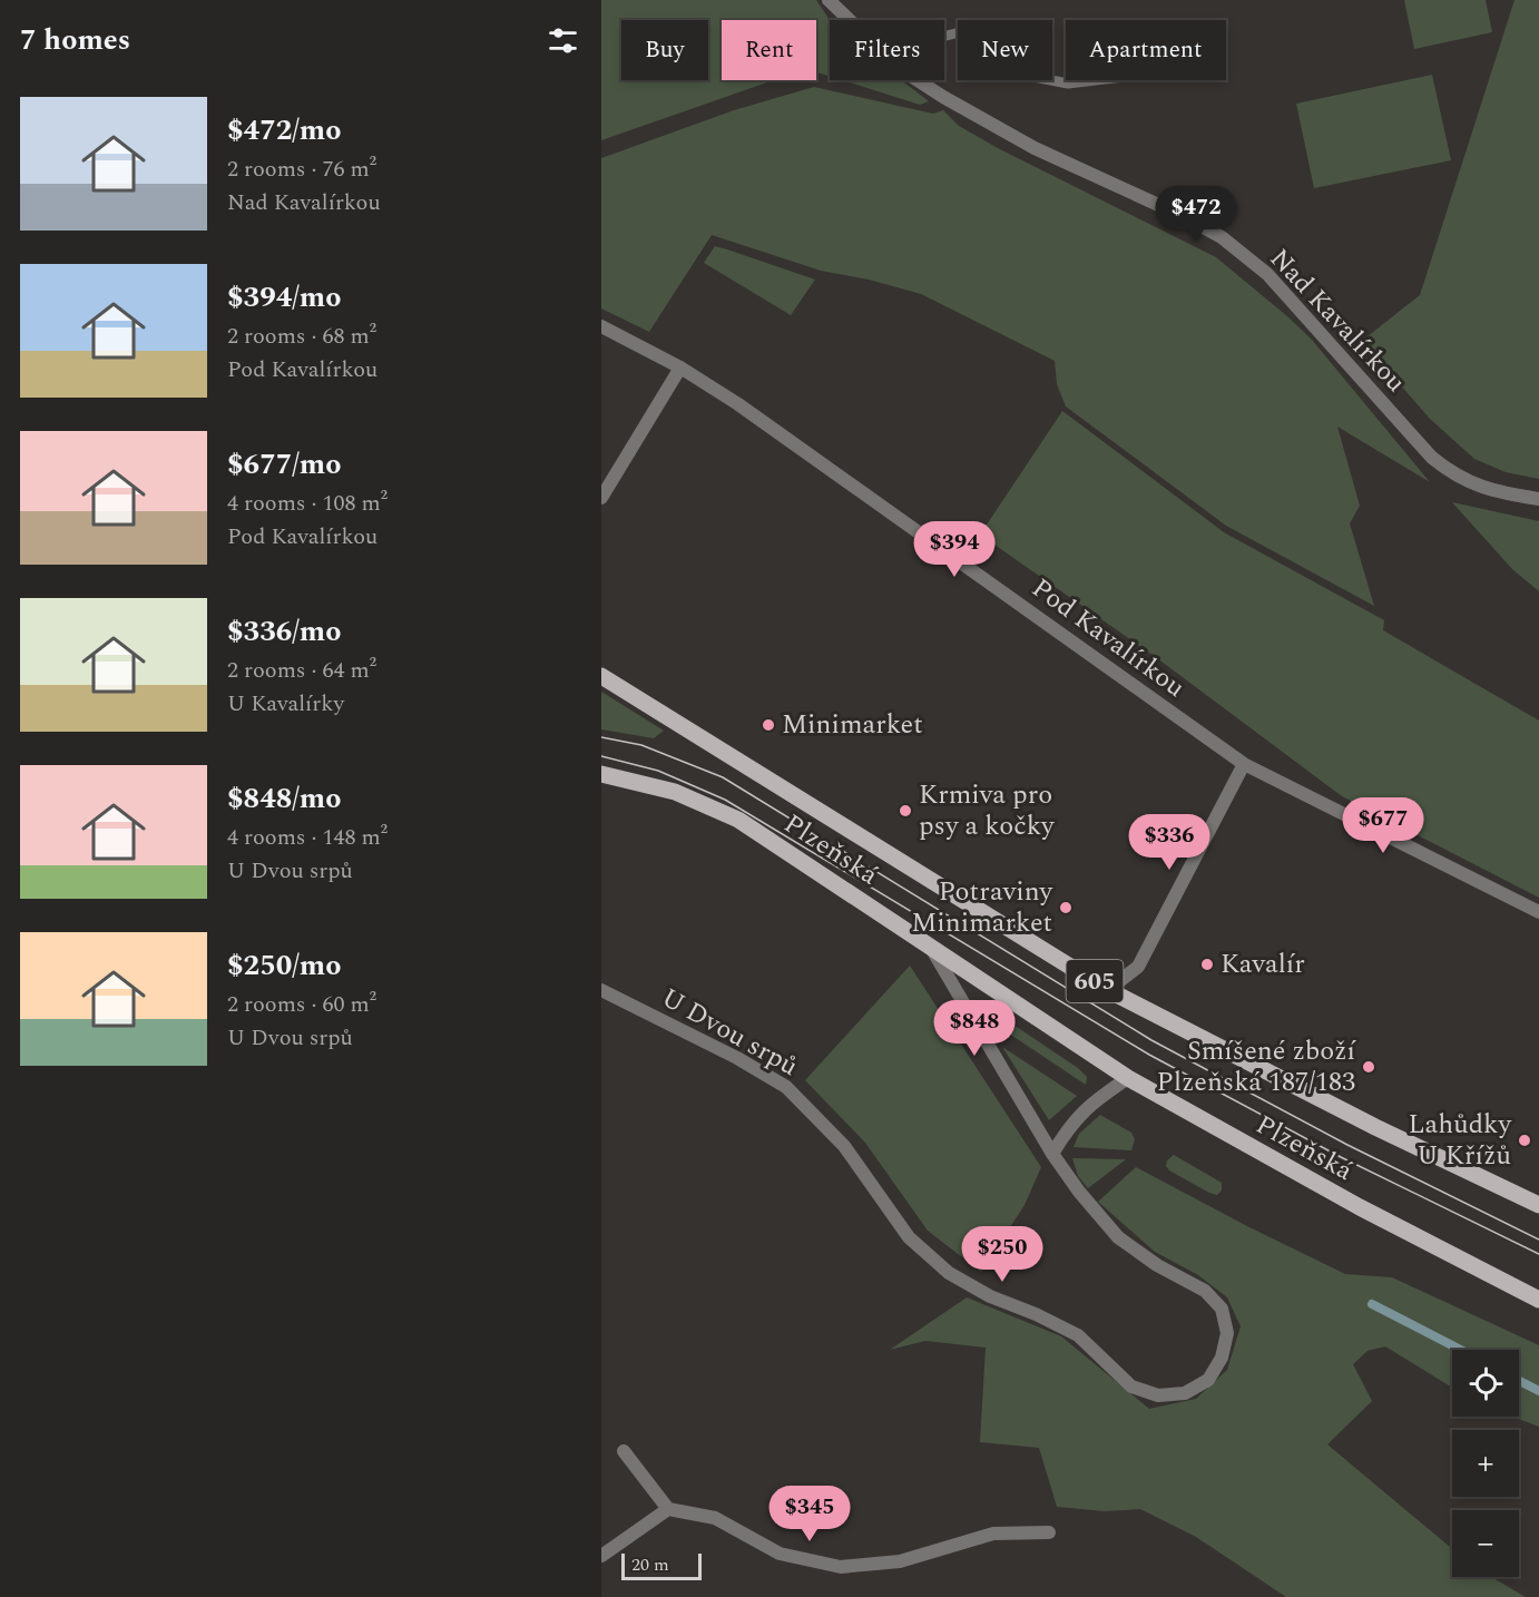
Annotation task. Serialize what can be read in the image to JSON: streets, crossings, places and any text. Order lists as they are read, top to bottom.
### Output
{
  "streets": {
    "main road": ["Plzeňská", "605"],
    "street": ["Nad Kavalírkou", "Pod Kavalírkou", "U Dvou srpů"]
  },
  "crossings": [
    ["Plzeňská", "U Dvou srpů"]
  ],
  "places": [
    "Minimarket",
    "Krmiva pro psy a kočky",
    "Potraviny Minimarket",
    "Kavalír",
    "Smíšené zboží Plzeňská 187/183",
    "Lahůdky U Křížů"
  ],
  "scale_bar": "20 m",
  "page": {
    "heading": "7 homes",
    "chip": [
      "Buy",
      "Rent",
      "Filters",
      "New",
      "Apartment"
    ],
    "list": [
      {
        "name": "$472/mo",
        "note": "2 rooms · 76 m² · Nad Kavalírkou"
      },
      {
        "name": "$394/mo",
        "note": "2 rooms · 68 m² · Pod Kavalírkou"
      },
      {
        "name": "$677/mo",
        "note": "4 rooms · 108 m² · Pod Kavalírkou"
      },
      {
        "name": "$336/mo",
        "note": "2 rooms · 64 m² · U Kavalírky"
      },
      {
        "name": "$848/mo",
        "note": "4 rooms · 148 m² · U Dvou srpů"
      },
      {
        "name": "$250/mo",
        "note": "2 rooms · 60 m² · U Dvou srpů"
      }
    ],
    "price": [
      "$472",
      "$394",
      "$677",
      "$336",
      "$848",
      "$250",
      "$345"
    ],
    "map_buttons": ["+", "−"],
    "scale": "20 m"
  }
}
